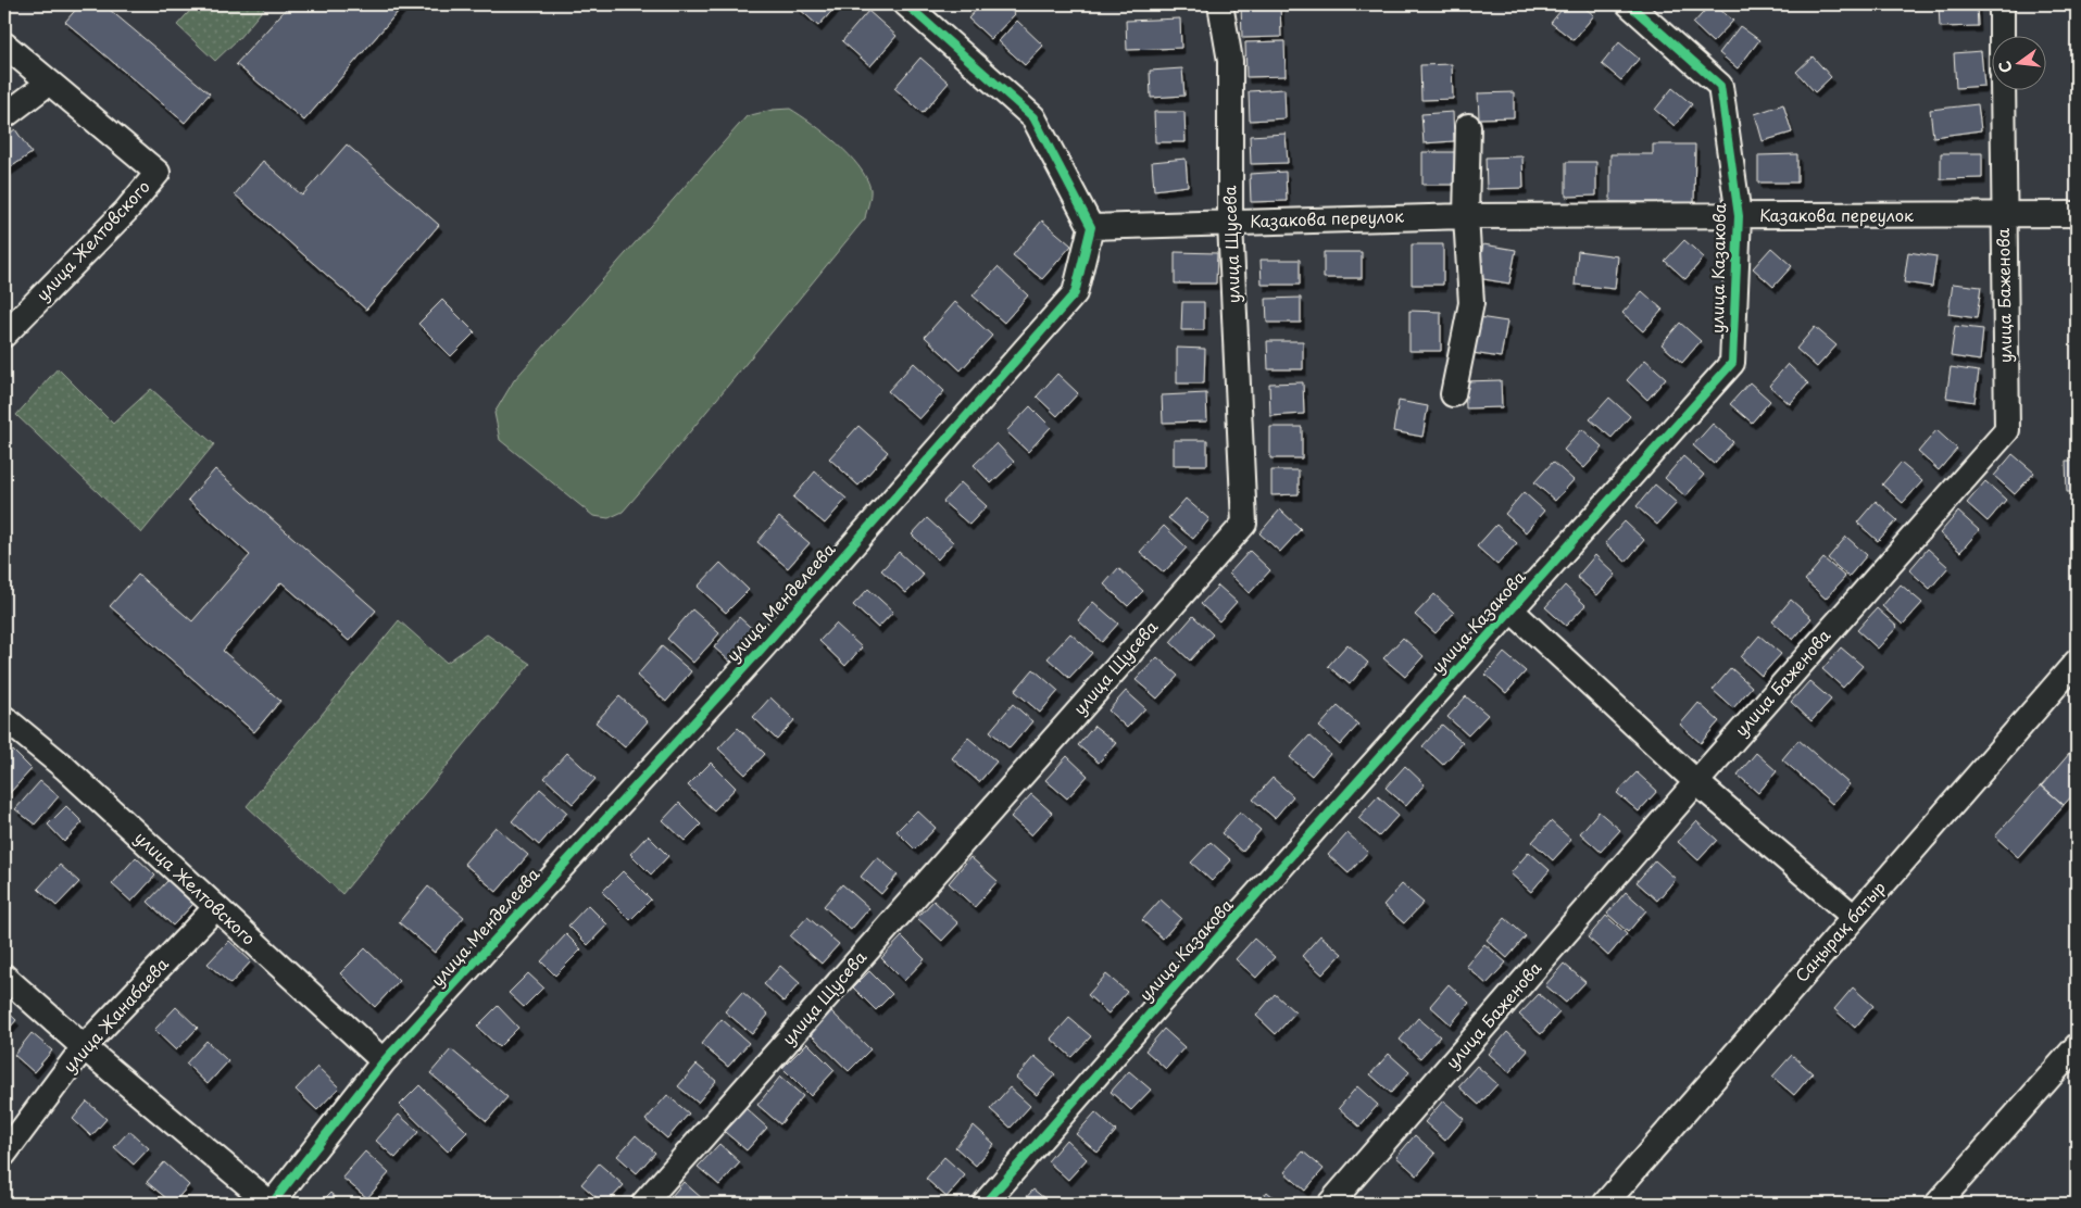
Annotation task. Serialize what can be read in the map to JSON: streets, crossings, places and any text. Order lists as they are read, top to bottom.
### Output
{
  "streets": {
    "street": [
      "Казакова переулок",
      "улица Желтовского",
      "улица Щусева",
      "улица Казакова",
      "улица Баженова",
      "улица Менделеева",
      "Саңырақ батыр",
      "улица Жанабаева"
    ]
  },
  "crossings": [
    ["Казакова переулок", "улица Щусева"],
    ["Казакова переулок", "улица Казакова"],
    ["Казакова переулок", "улица Баженова"],
    ["Казакова переулок", "улица Менделеева"],
    ["улица Желтовского", "улица Менделеева"],
    ["улица Желтовского", "улица Жанабаева"],
    ["улица Менделеева", "улица Жанабаева"]
  ],
  "north": "left"
}
